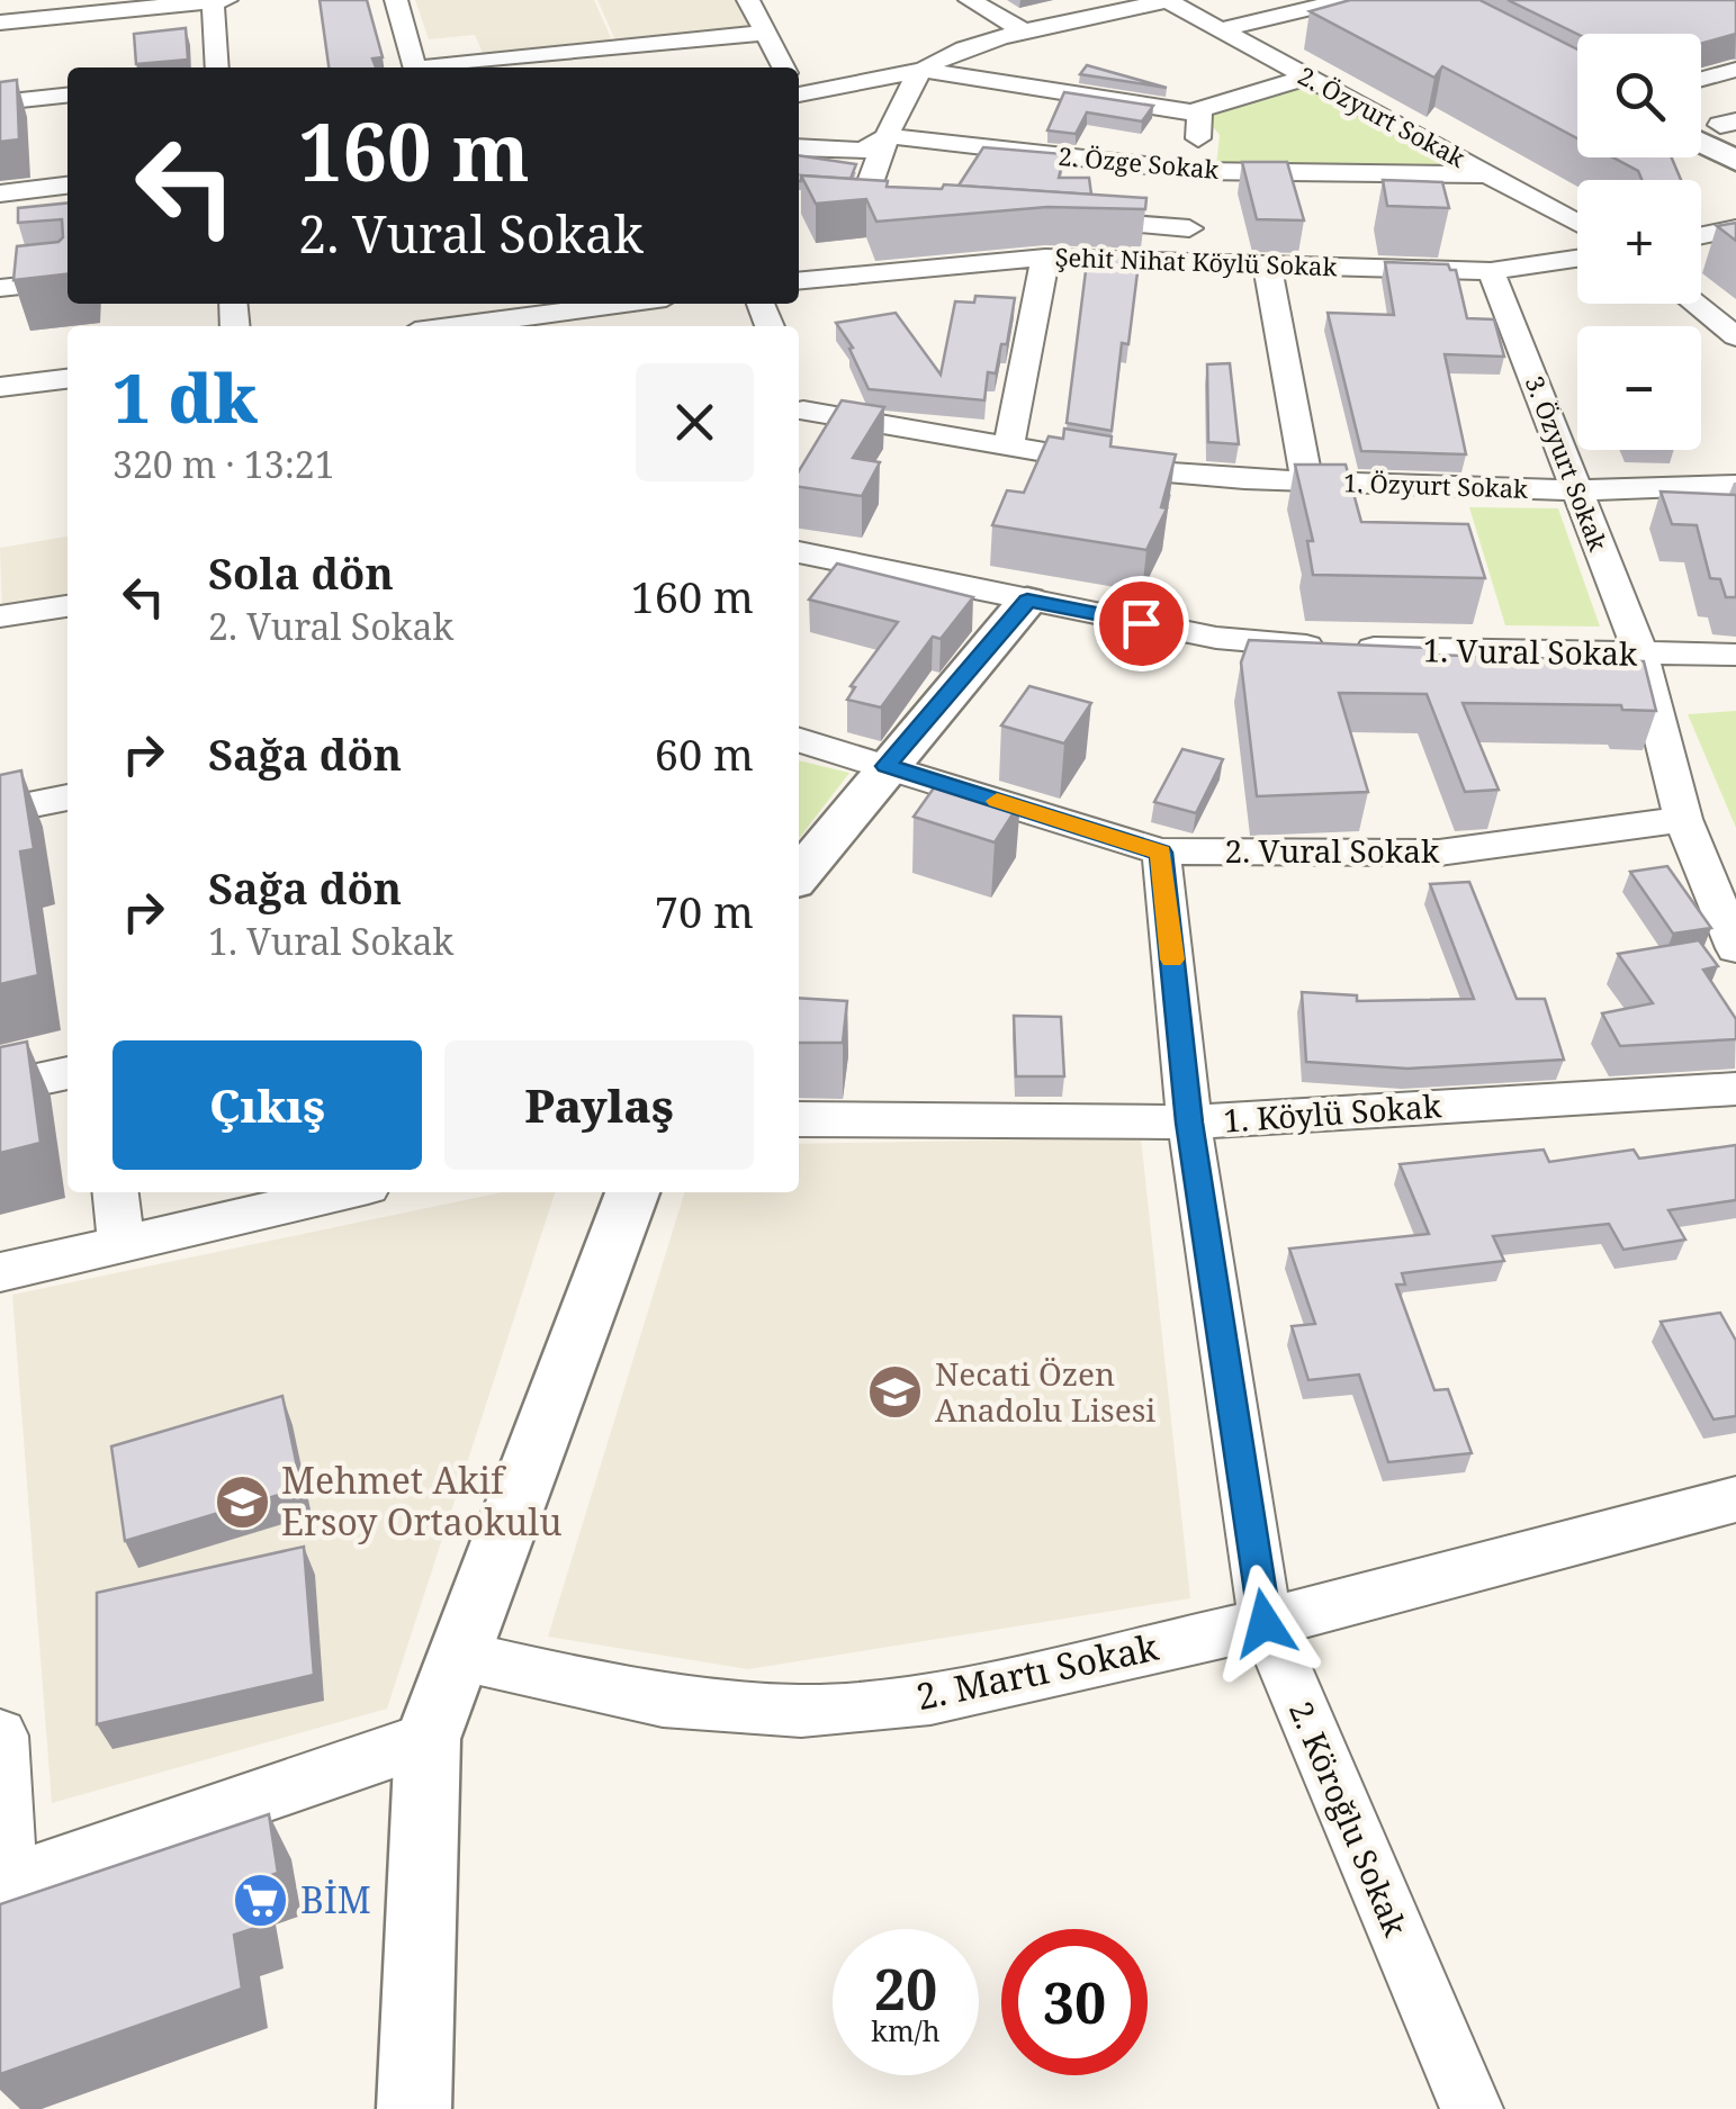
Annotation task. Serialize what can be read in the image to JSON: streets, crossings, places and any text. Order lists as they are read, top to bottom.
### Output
{
  "streets": {
    "street": [
      "2. Özyurt Sokak",
      "2. Özge Sokak",
      "Şehit Nihat Köylü Sokak",
      "3. Özyurt Sokak",
      "1. Özyurt Sokak",
      "1. Vural Sokak",
      "2. Vural Sokak",
      "1. Köylü Sokak",
      "2. Martı Sokak",
      "2. Köroğlu Sokak"
    ]
  },
  "crossings": [
    ["2. Özyurt Sokak", "2. Özge Sokak"],
    ["Şehit Nihat Köylü Sokak", "3. Özyurt Sokak"],
    ["3. Özyurt Sokak", "1. Özyurt Sokak"],
    ["3. Özyurt Sokak", "1. Vural Sokak"],
    ["3. Özyurt Sokak", "2. Vural Sokak"],
    ["2. Vural Sokak", "2. Köroğlu Sokak"],
    ["1. Köylü Sokak", "2. Köroğlu Sokak"],
    ["2. Martı Sokak", "2. Köroğlu Sokak"]
  ],
  "places": {
    "school or university": ["Necati Özen Anadolu Lisesi", "Mehmet Akif Ersoy Ortaokulu"],
    "supermarket": ["BİM"]
  },
  "page": {
    "map_buttons": ["+", "−"],
    "turn": ["160 m", "2. Vural Sokak"],
    "heading": ["1 dk", "320 m · 13:21"],
    "list": [
      {
        "name": "Sola dön",
        "note": "2. Vural Sokak",
        "value": "160 m"
      },
      {
        "name": "Sağa dön",
        "value": "60 m"
      },
      {
        "name": "Sağa dön",
        "note": "1. Vural Sokak",
        "value": "70 m"
      }
    ],
    "buttons": ["Çıkış", "Paylaş"],
    "speed": "20 km/h",
    "limit": "30"
  }
}
